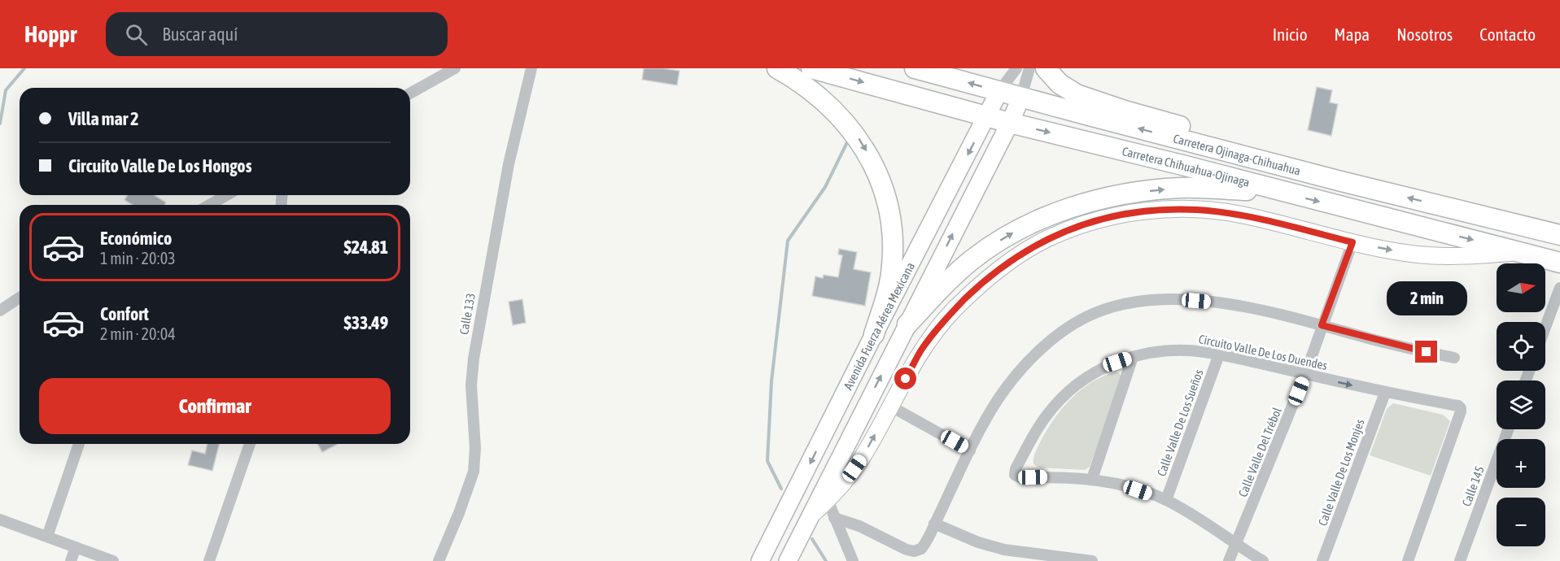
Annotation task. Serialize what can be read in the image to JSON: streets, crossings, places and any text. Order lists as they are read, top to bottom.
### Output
{
  "streets": {
    "highway": ["Carretera Ojinaga-Chihuahua", "Carretera Chihuahua-Ojinaga"],
    "main road": ["Avenida Fuerza Aérea Mexicana"],
    "street": [
      "Calle 133",
      "Circuito Valle De Los Duendes",
      "Calle Valle De Los Sueños",
      "Calle Valle Del Trébol",
      "Calle Valle De Los Monjes",
      "Calle 145"
    ]
  },
  "crossings": [
    ["Carretera Ojinaga-Chihuahua", "Avenida Fuerza Aérea Mexicana"],
    ["Carretera Chihuahua-Ojinaga", "Avenida Fuerza Aérea Mexicana"],
    ["Circuito Valle De Los Duendes", "Calle Valle De Los Sueños"],
    ["Circuito Valle De Los Duendes", "Calle Valle Del Trébol"],
    ["Circuito Valle De Los Duendes", "Calle Valle De Los Monjes"]
  ],
  "north": "right",
  "page": {
    "header": "Hoppr",
    "search": "Buscar aquí",
    "nav": [
      "Inicio",
      "Mapa",
      "Nosotros",
      "Contacto"
    ],
    "banner": ["Villa mar 2", "Circuito Valle De Los Hongos"],
    "list": [
      {
        "name": "Económico",
        "note": "1 min · 20:03",
        "value": "$24.81"
      },
      {
        "name": "Confort",
        "note": "2 min · 20:04",
        "value": "$33.49"
      }
    ],
    "map_buttons": ["+", "−"],
    "bubble": "2 min",
    "buttons": "Confirmar"
  }
}
